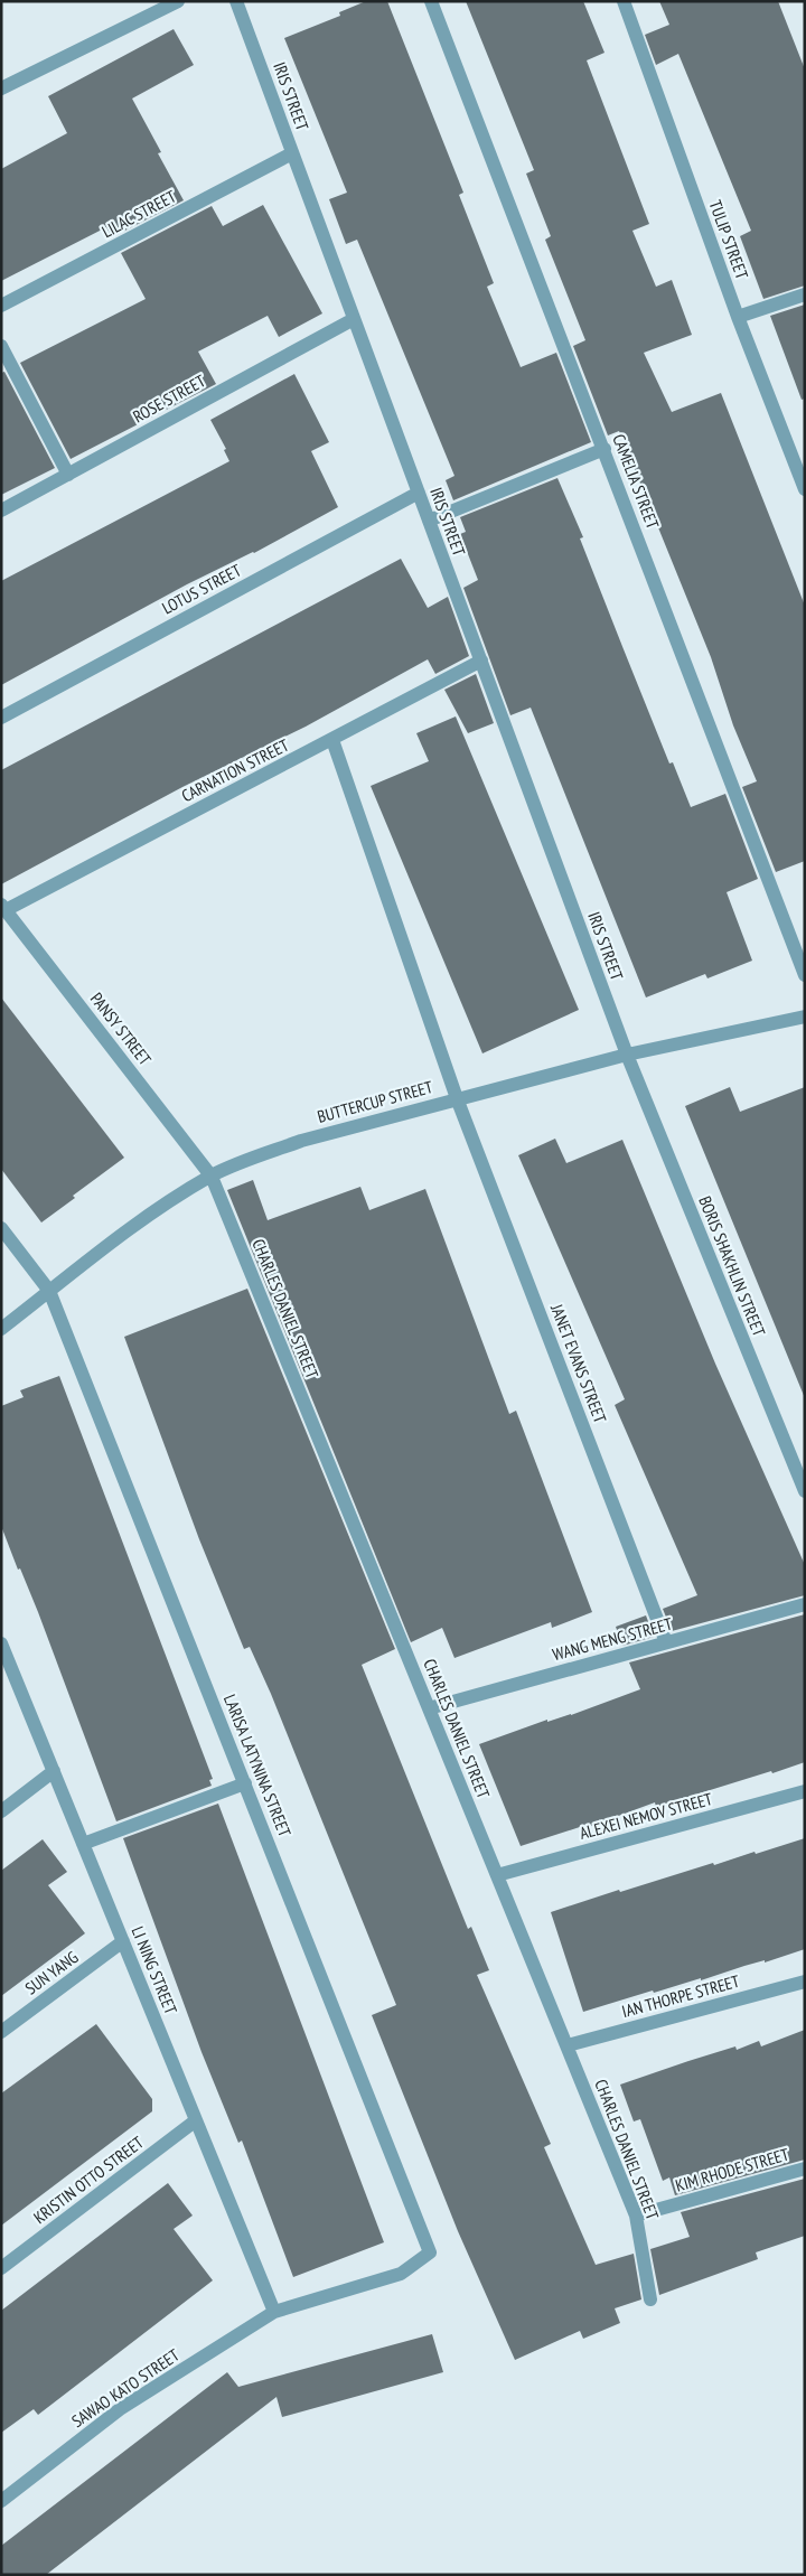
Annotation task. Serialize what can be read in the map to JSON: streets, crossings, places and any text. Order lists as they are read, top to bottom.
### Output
{
  "streets": {
    "street": [
      "IRIS STREET",
      "LILAC STREET",
      "TULIP STREET",
      "ROSE STREET",
      "CAMELIA STREET",
      "LOTUS STREET",
      "CARNATION STREET",
      "PANSY STREET",
      "BUTTERCUP STREET",
      "BORIS SHAKHLIN STREET",
      "CHARLES DANIEL STREET",
      "JANET EVANS STREET",
      "WANG MENG STREET",
      "LARISA LATYNINA STREET",
      "ALEXEI NEMOV STREET",
      "LI NING STREET",
      "SUN YANG",
      "IAN THORPE STREET",
      "KIM RHODE STREET",
      "KRISTIN OTTO STREET",
      "SAWAO KATO STREET"
    ]
  },
  "crossings": [
    ["IRIS STREET", "LILAC STREET"],
    ["IRIS STREET", "ROSE STREET"],
    ["IRIS STREET", "LOTUS STREET"],
    ["IRIS STREET", "CARNATION STREET"],
    ["IRIS STREET", "BUTTERCUP STREET"],
    ["IRIS STREET", "BORIS SHAKHLIN STREET"],
    ["CARNATION STREET", "PANSY STREET"],
    ["CARNATION STREET", "JANET EVANS STREET"],
    ["PANSY STREET", "BUTTERCUP STREET"],
    ["PANSY STREET", "CHARLES DANIEL STREET"],
    ["BUTTERCUP STREET", "BORIS SHAKHLIN STREET"],
    ["BUTTERCUP STREET", "CHARLES DANIEL STREET"],
    ["BUTTERCUP STREET", "JANET EVANS STREET"],
    ["BUTTERCUP STREET", "LARISA LATYNINA STREET"],
    ["CHARLES DANIEL STREET", "WANG MENG STREET"],
    ["CHARLES DANIEL STREET", "ALEXEI NEMOV STREET"],
    ["CHARLES DANIEL STREET", "IAN THORPE STREET"],
    ["CHARLES DANIEL STREET", "KIM RHODE STREET"],
    ["JANET EVANS STREET", "WANG MENG STREET"],
    ["LARISA LATYNINA STREET", "SAWAO KATO STREET"],
    ["LI NING STREET", "SUN YANG"],
    ["LI NING STREET", "KRISTIN OTTO STREET"],
    ["LI NING STREET", "SAWAO KATO STREET"]
  ]
}
